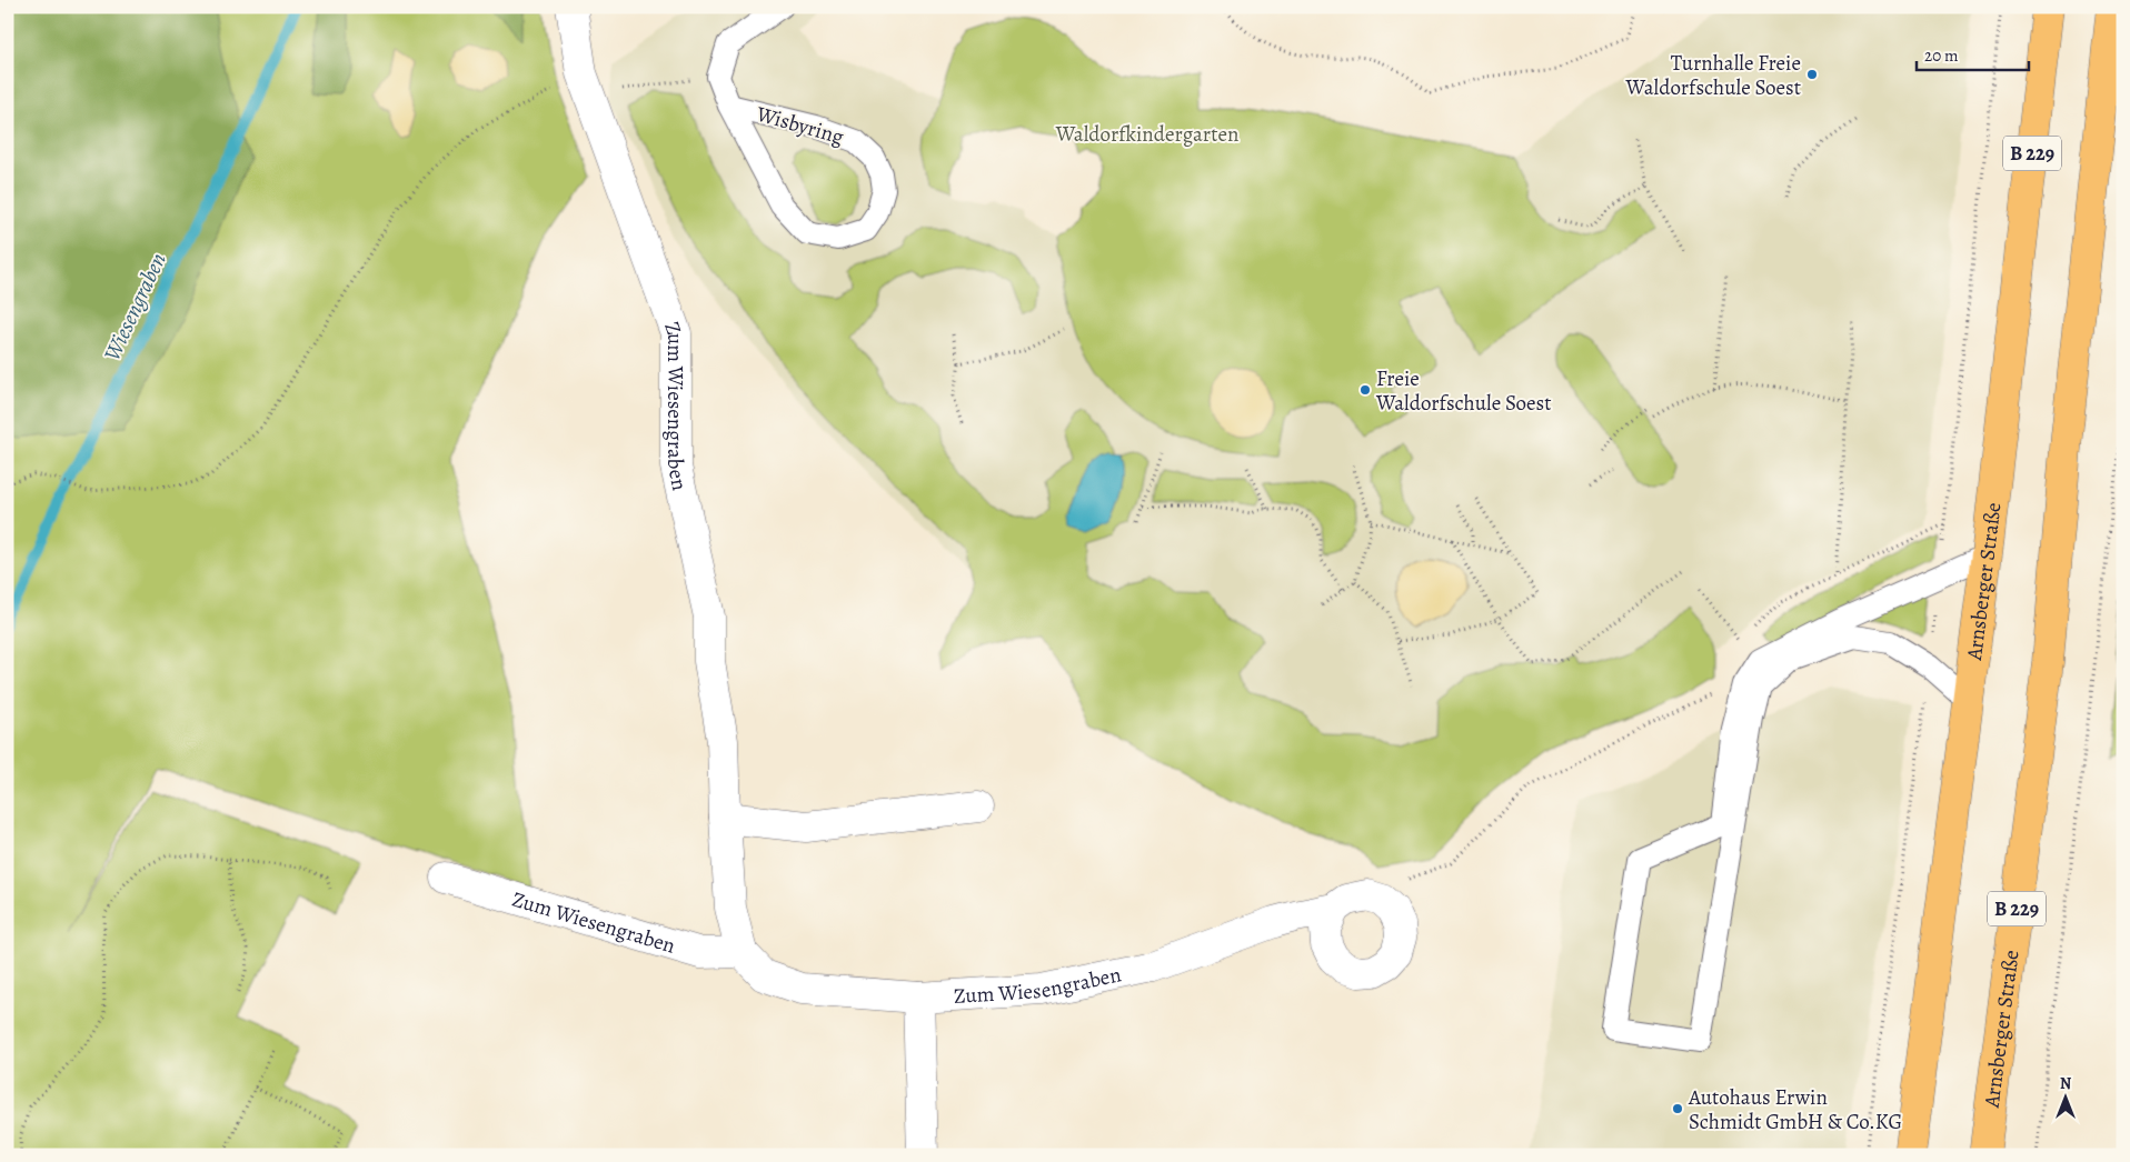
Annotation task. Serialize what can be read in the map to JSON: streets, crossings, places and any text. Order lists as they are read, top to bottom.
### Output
{
  "streets": {
    "main road": ["B 229", "Arnsberger Straße"],
    "street": ["Zum Wiesengraben"],
    "lane": ["Wisbyring"]
  },
  "water": ["Wiesengraben"],
  "parks": ["Waldorfkindergarten"],
  "places": ["Turnhalle Freie Waldorfschule Soest", "Freie Waldorfschule Soest", "Autohaus Erwin Schmidt GmbH & Co.KG"],
  "scale_bar": "20 m",
  "north": "top"
}
